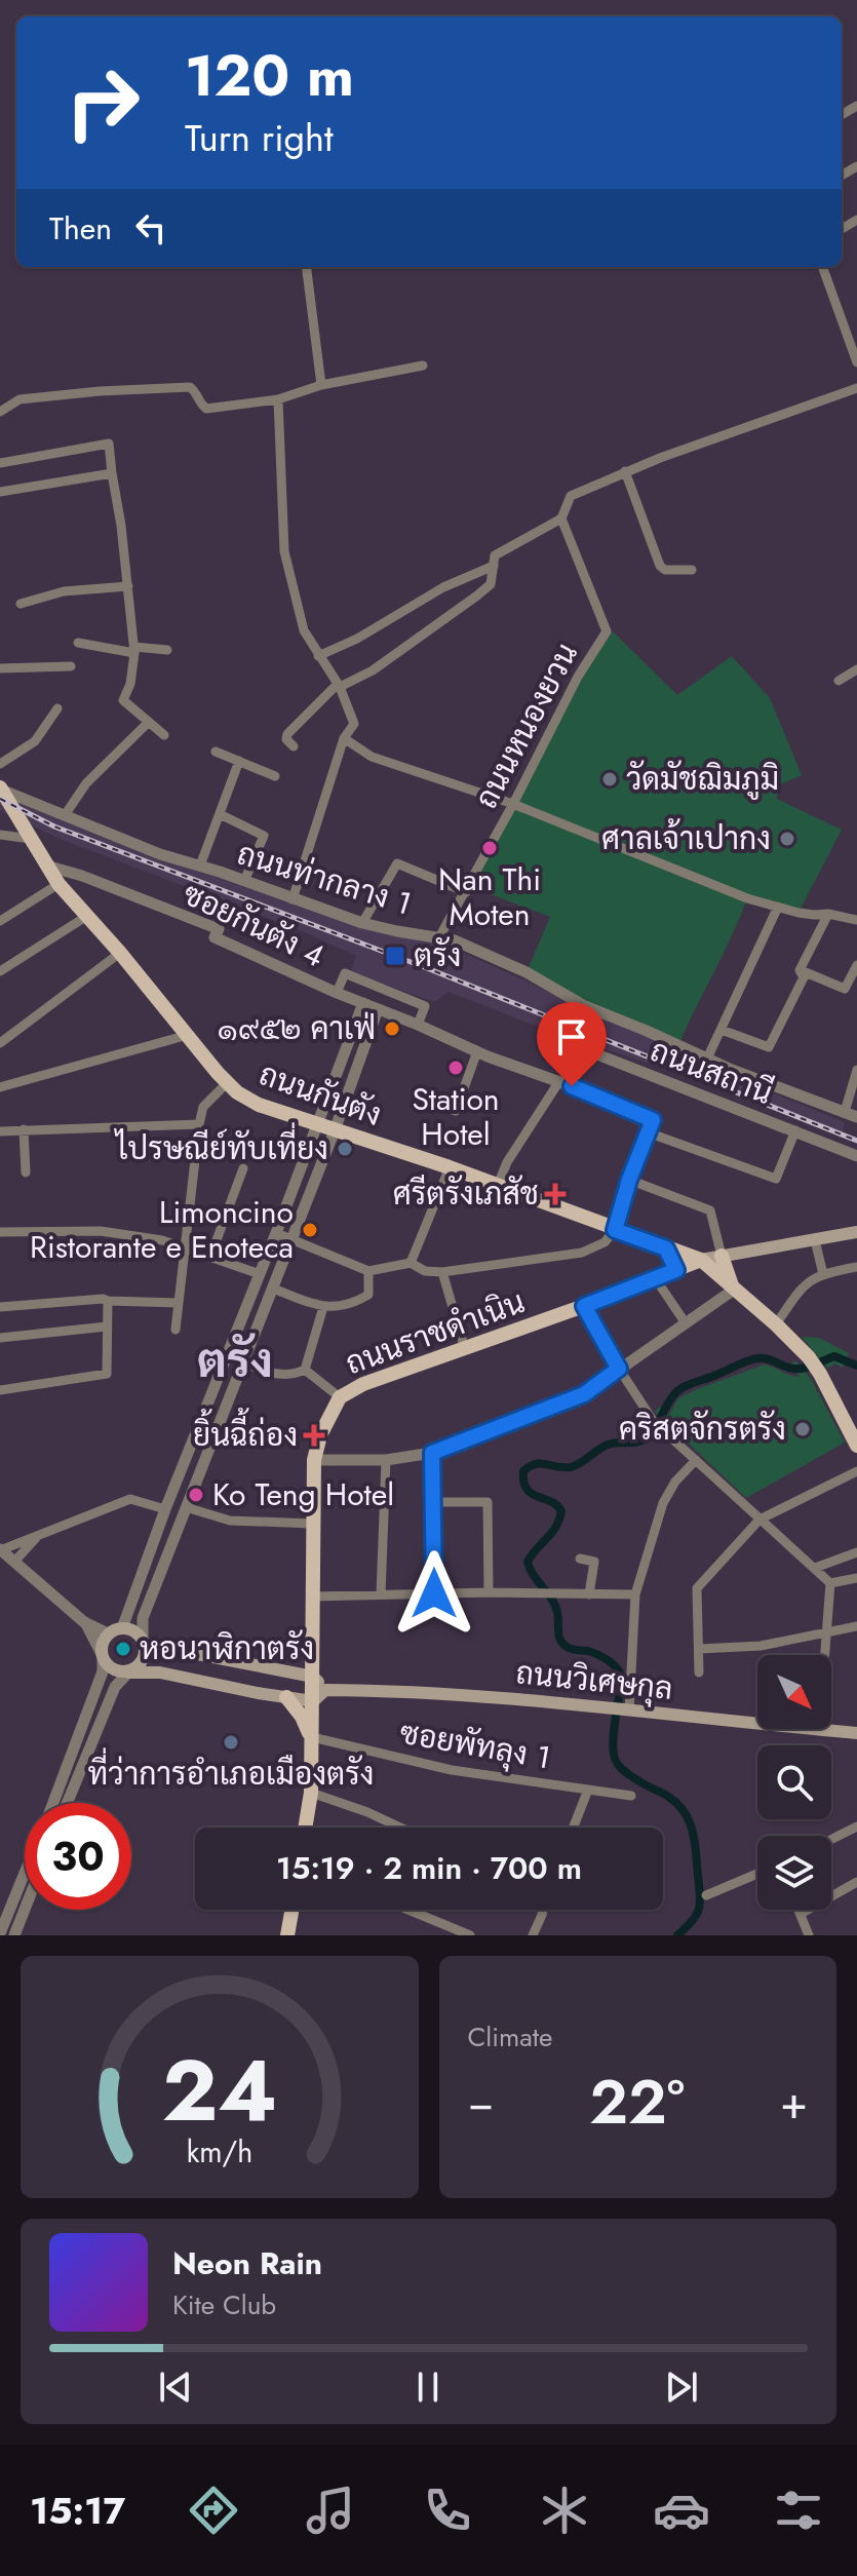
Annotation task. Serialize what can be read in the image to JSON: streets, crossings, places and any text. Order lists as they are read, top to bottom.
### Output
{
  "streets": {
    "main road": ["ถนนกันตัง", "ถนนราชดำเนิน", "ถนนวิเศษกุล"],
    "street": [
      "ถนนหนองยวน",
      "ถนนท่ากลาง 1",
      "ซอยกันตัง 4",
      "ถนนสถานี",
      "ซอยพัทลุง 1"
    ]
  },
  "crossings": [
    ["ถนนหนองยวน", "ถนนท่ากลาง 1"],
    ["ถนนท่ากลาง 1", "ถนนกันตัง"],
    ["ซอยกันตัง 4", "ถนนสถานี"],
    ["ซอยกันตัง 4", "ถนนกันตัง"],
    ["ถนนกันตัง", "ถนนราชดำเนิน"],
    ["ถนนราชดำเนิน", "ซอยพัทลุง 1"]
  ],
  "districts": ["ตรัง"],
  "places": {
    "other": [
      "วัดมัชฌิมภูมิ",
      "ศาลเจ้าเปากง",
      "Nan Thi Moten",
      "๑๙๕๒ คาเฟ่",
      "Station Hotel",
      "ไปรษณีย์ทับเที่ยง",
      "Limoncino Ristorante e Enoteca",
      "คริสตจักรตรัง",
      "Ko Teng Hotel",
      "หอนาฬิกาตรัง",
      "ที่ว่าการอำเภอเมืองตรัง"
    ],
    "transit": ["ตรัง"],
    "health": ["ศรีตรังเภสัช", "ยิ้นฉี้ถ่อง"]
  },
  "north": "bottom right",
  "page": {
    "turn": ["120 m", "Turn right"],
    "then": "Then",
    "limit": "30",
    "trip": "15:19 · 2 min · 700 m",
    "tile": "Climate",
    "heat": ["−", "22°", "+"],
    "song": ["Neon Rain", "Kite Club"],
    "tabs": "15:17",
    "gauge": ["24", "km/h"]
  }
}
